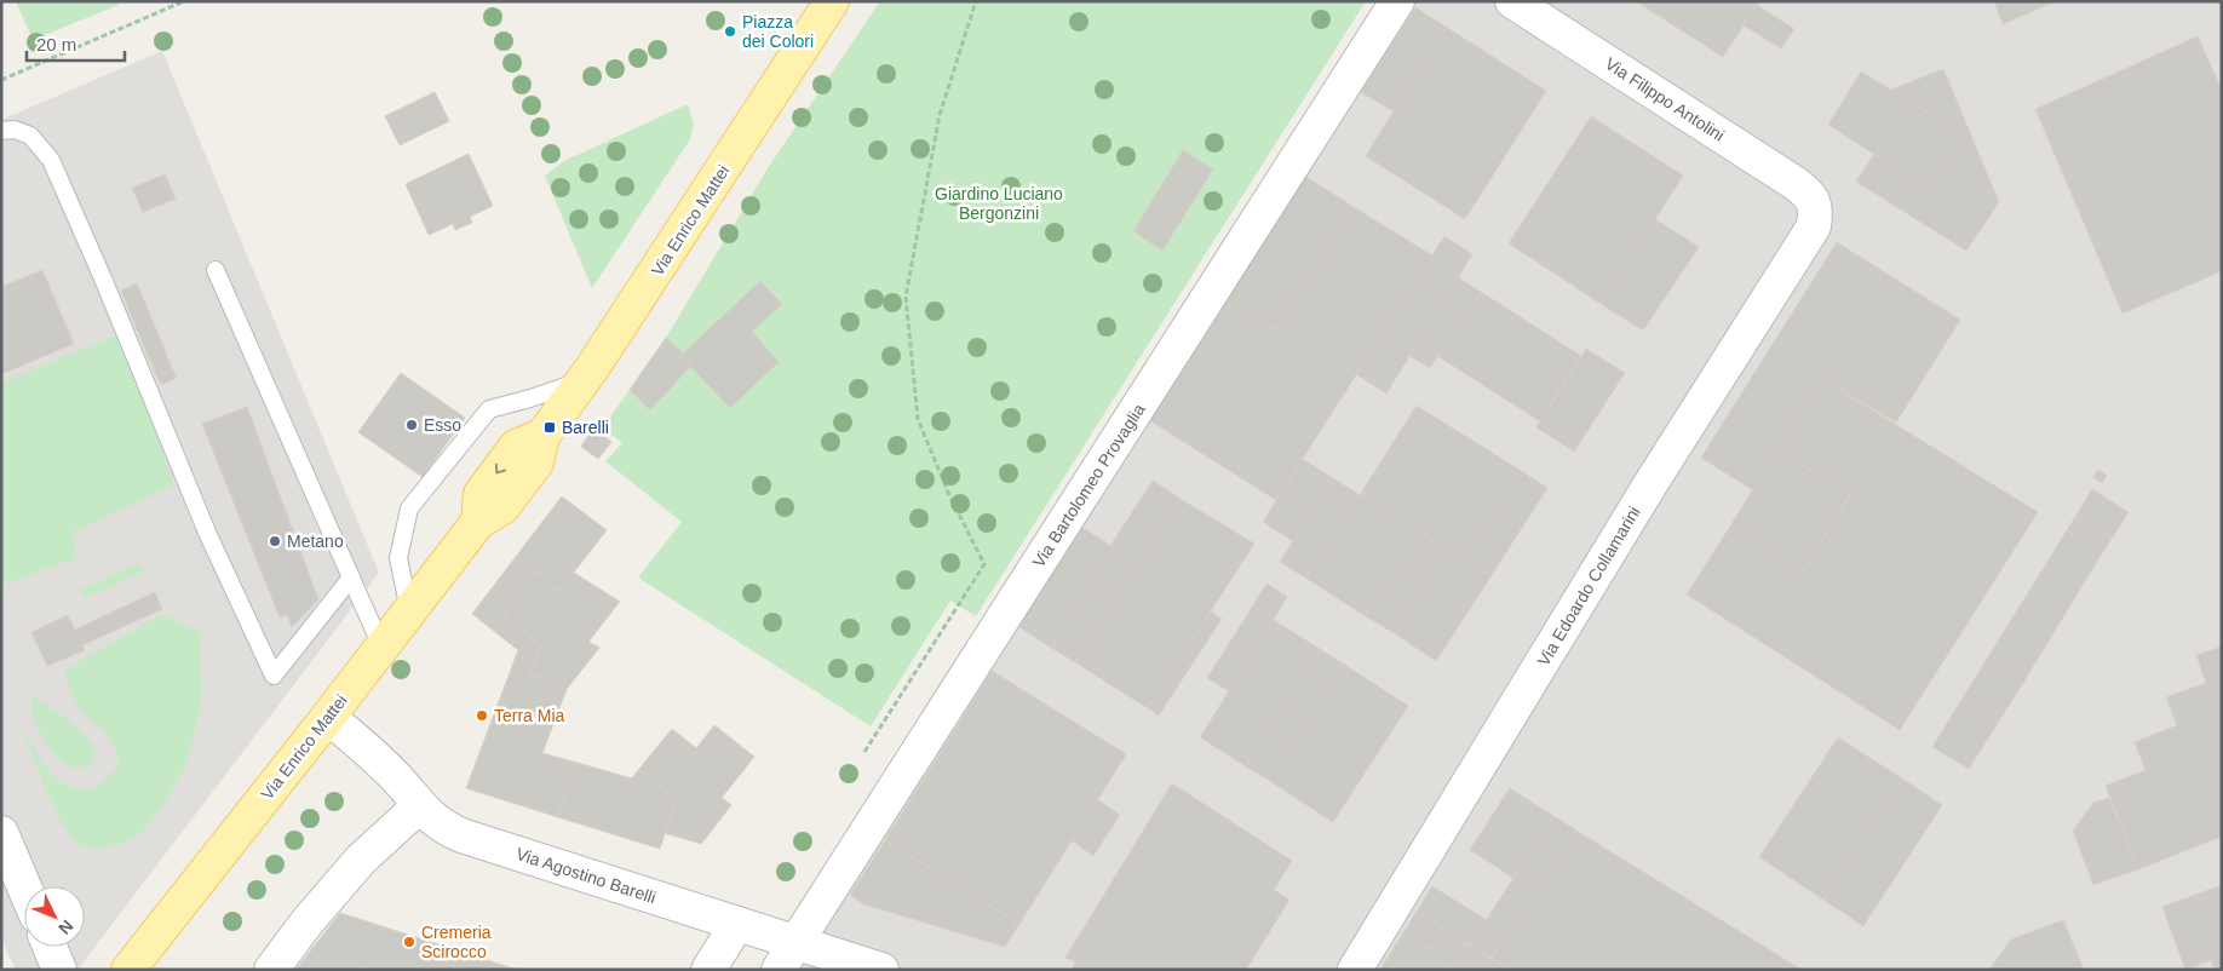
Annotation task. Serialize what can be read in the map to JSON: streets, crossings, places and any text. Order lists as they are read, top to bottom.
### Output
{
  "streets": {
    "main road": ["Via Enrico Mattei"],
    "street": [
      "Via Filippo Antolini",
      "Via Bartolomeo Provaglia",
      "Via Edoardo Collamarini",
      "Via Agostino Barelli"
    ]
  },
  "crossings": [
    ["Via Filippo Antolini", "Via Edoardo Collamarini"],
    ["Via Enrico Mattei", "Via Agostino Barelli"],
    ["Via Bartolomeo Provaglia", "Via Agostino Barelli"]
  ],
  "parks": ["Giardino Luciano Bergonzini"],
  "places": {
    "other": [
      "Piazza dei Colori",
      "Esso",
      "Metano",
      "Terra Mia",
      "Cremeria Scirocco"
    ],
    "transit": ["Barelli"]
  },
  "scale_bar": "20 m",
  "north": "bottom right"
}
